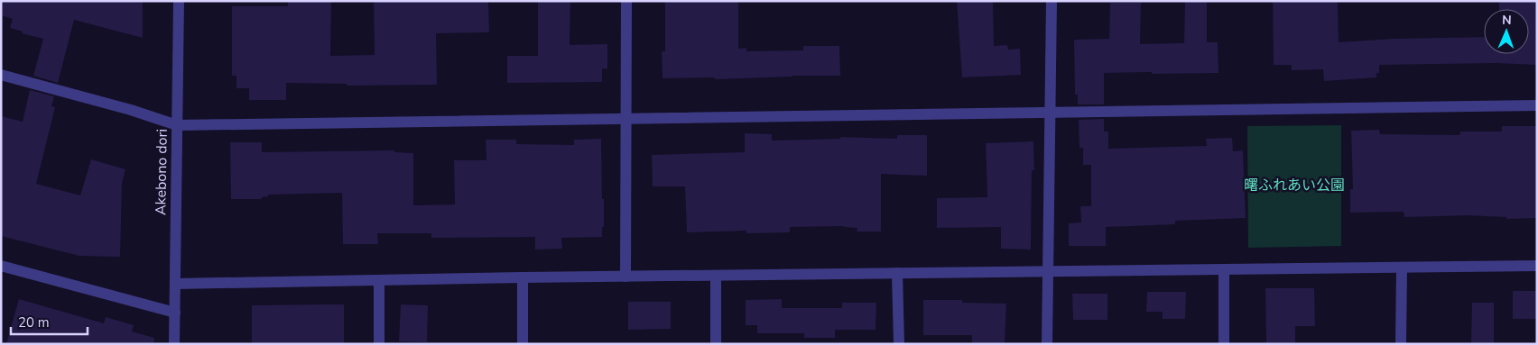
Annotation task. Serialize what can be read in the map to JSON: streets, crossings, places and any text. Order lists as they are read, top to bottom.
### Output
{
  "streets": {
    "street": ["Akebono dori"]
  },
  "parks": ["曙ふれあい公園"],
  "scale_bar": "20 m",
  "north": "top"
}
